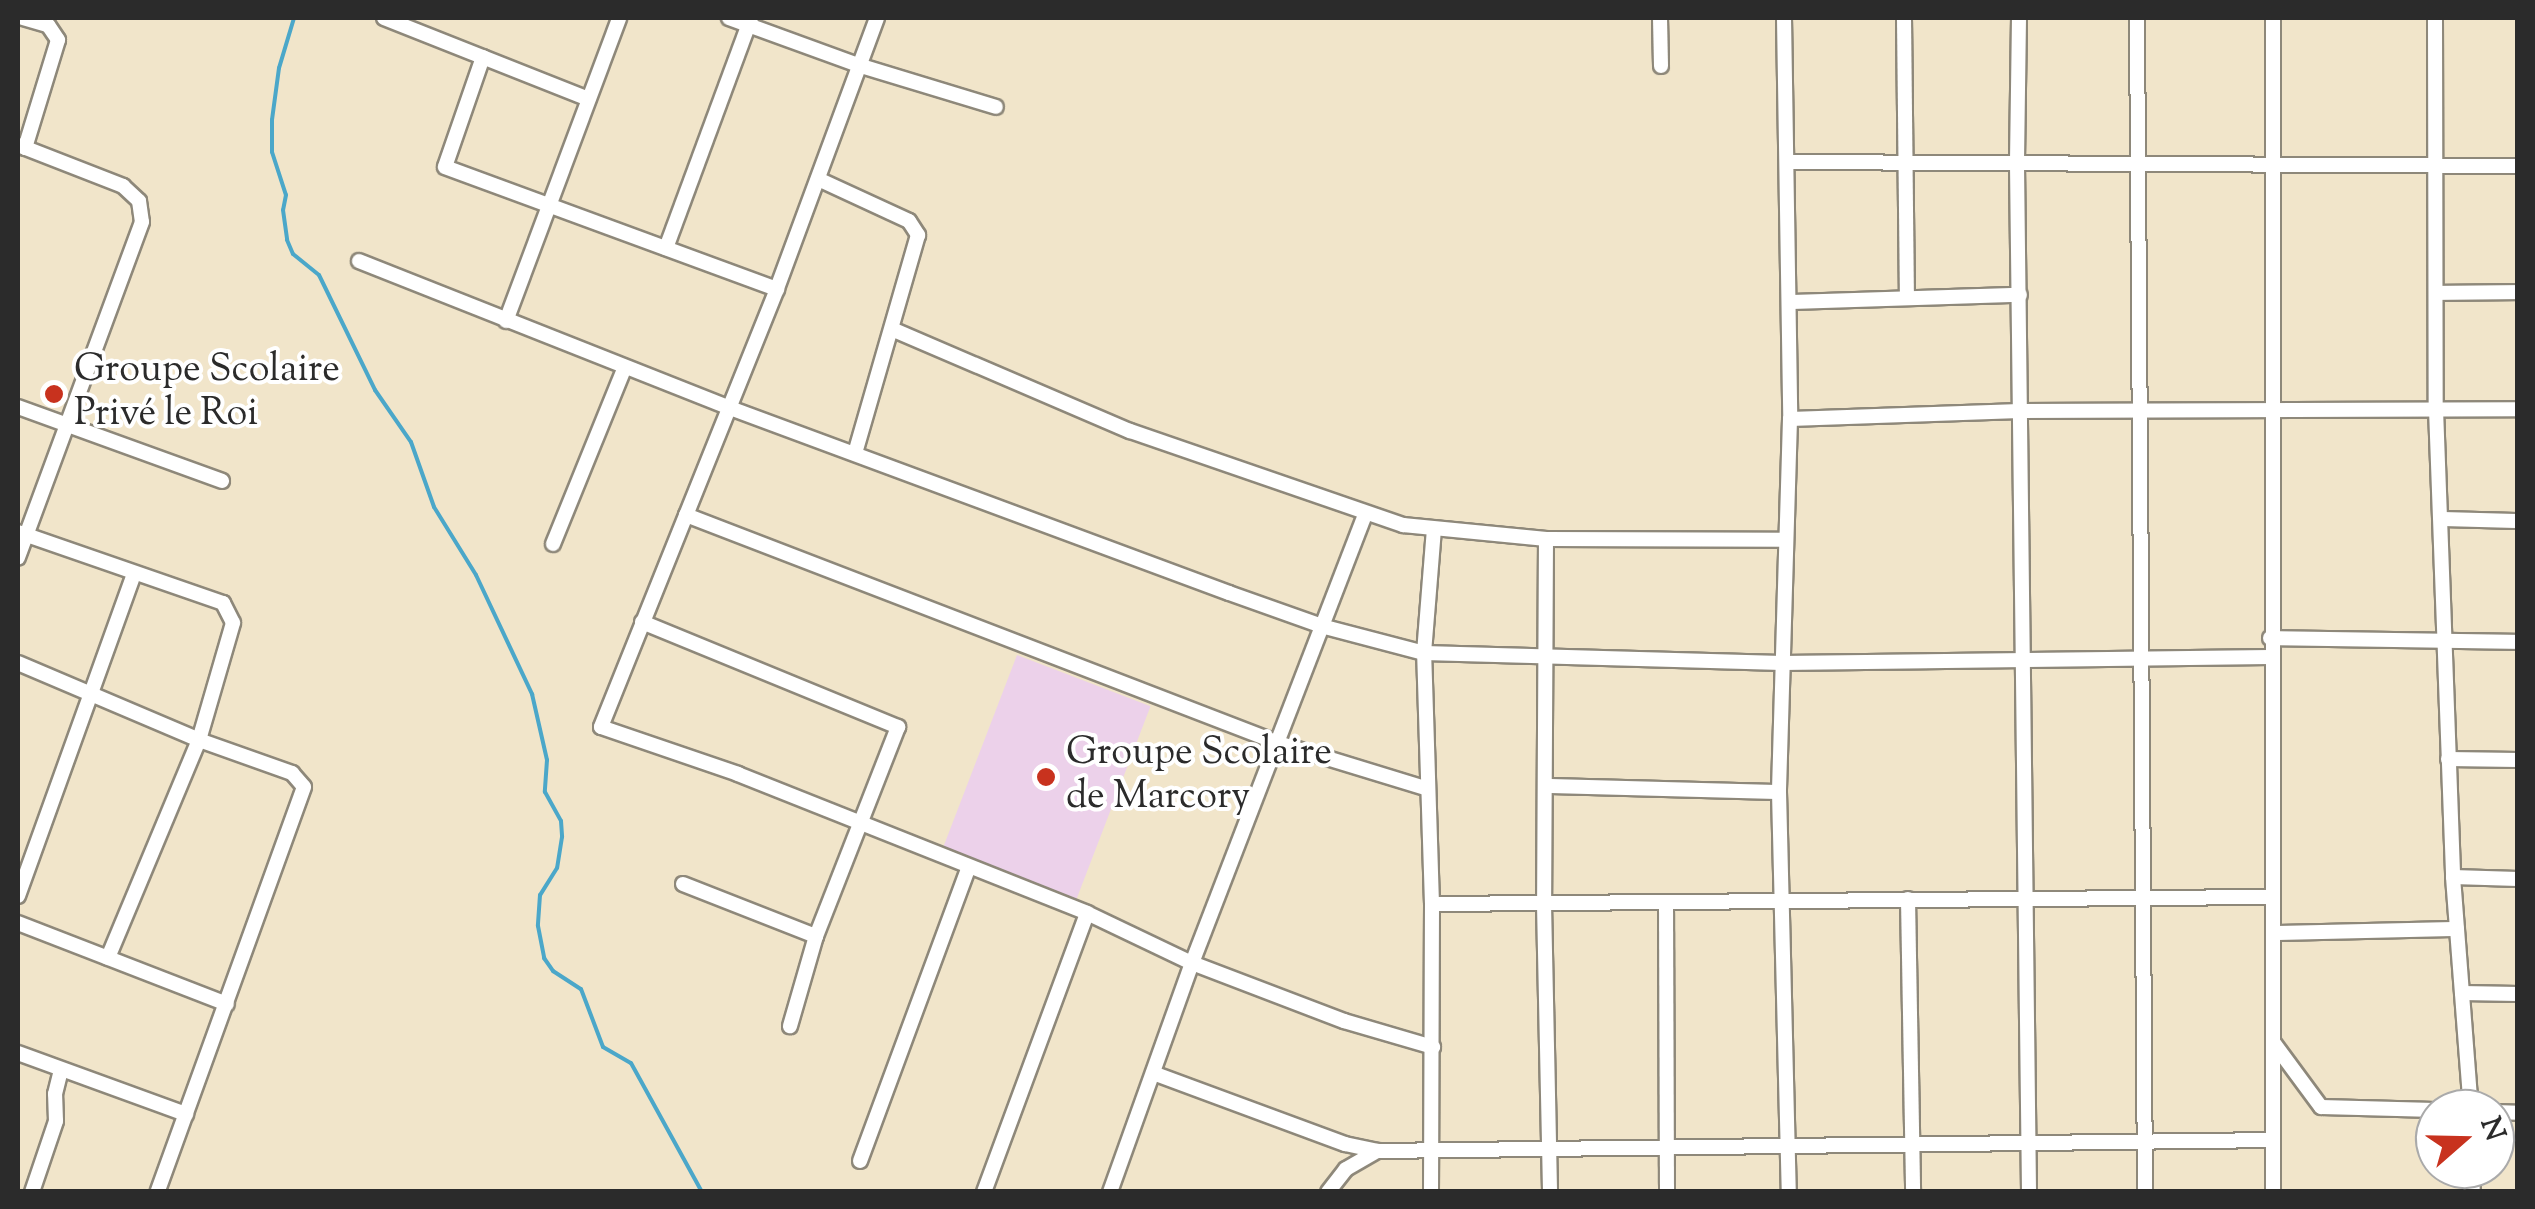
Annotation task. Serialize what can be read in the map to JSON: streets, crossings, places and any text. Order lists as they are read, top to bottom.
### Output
{
  "places": ["Groupe Scolaire Privé le Roi", "Groupe Scolaire de Marcory"],
  "north": "right"
}
